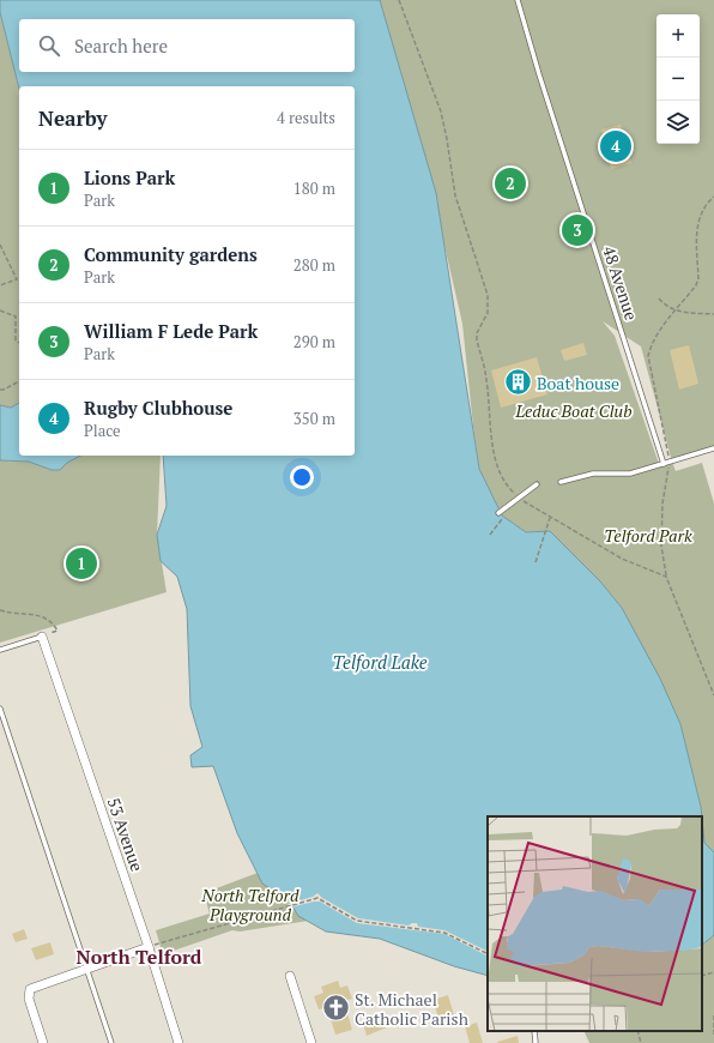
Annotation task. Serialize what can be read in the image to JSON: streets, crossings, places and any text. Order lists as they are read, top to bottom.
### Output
{
  "streets": {
    "street": ["53 Avenue"],
    "lane": ["48 Avenue"]
  },
  "districts": ["North Telford"],
  "water": ["Telford Lake"],
  "parks": ["Leduc Boat Club", "Telford Park", "North Telford Playground"],
  "places": {
    "building": ["Boat house"],
    "church": ["St. Michael Catholic Parish"]
  },
  "page": {
    "map_buttons": ["+", "−"],
    "search": "Search here",
    "heading": ["Nearby", "4 results"],
    "pins": [
      "4",
      "2",
      "3",
      "1"
    ],
    "list": [
      {
        "mark": "1",
        "name": "Lions Park",
        "note": "Park",
        "value": "180 m"
      },
      {
        "mark": "2",
        "name": "Community gardens",
        "note": "Park",
        "value": "280 m"
      },
      {
        "mark": "3",
        "name": "William F Lede Park",
        "note": "Park",
        "value": "290 m"
      },
      {
        "mark": "4",
        "name": "Rugby Clubhouse",
        "note": "Place",
        "value": "350 m"
      }
    ]
  }
}
